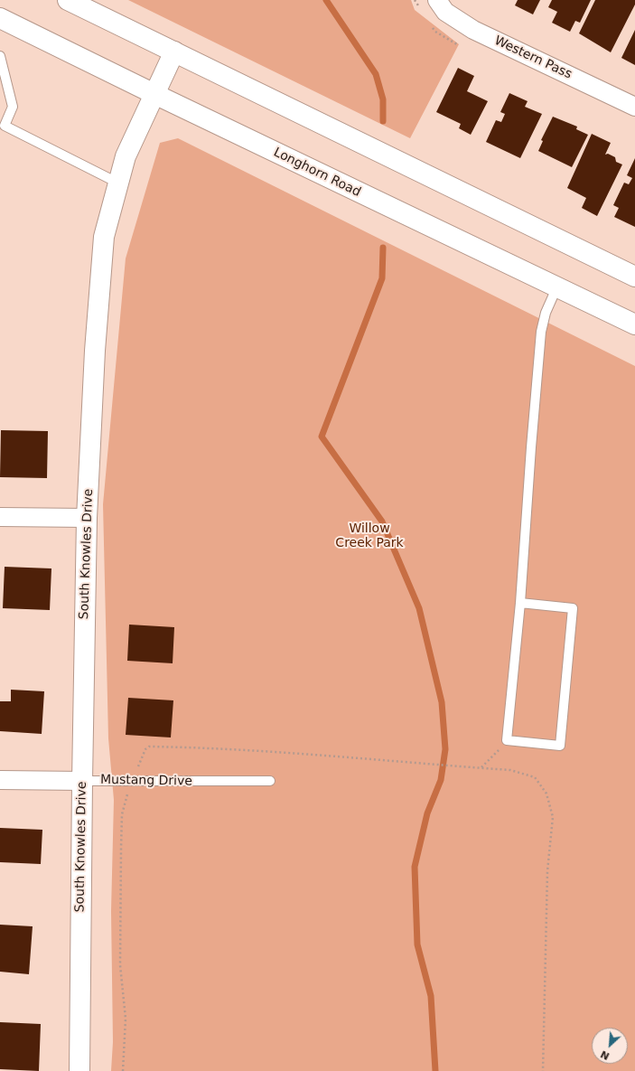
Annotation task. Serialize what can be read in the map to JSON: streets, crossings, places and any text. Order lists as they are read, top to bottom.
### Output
{
  "streets": {
    "main road": ["Longhorn Road", "South Knowles Drive"],
    "street": ["Western Pass", "Mustang Drive"]
  },
  "crossings": [
    ["Longhorn Road", "South Knowles Drive"],
    ["South Knowles Drive", "Mustang Drive"]
  ],
  "parks": ["Willow Creek Park"],
  "north": "bottom left"
}
